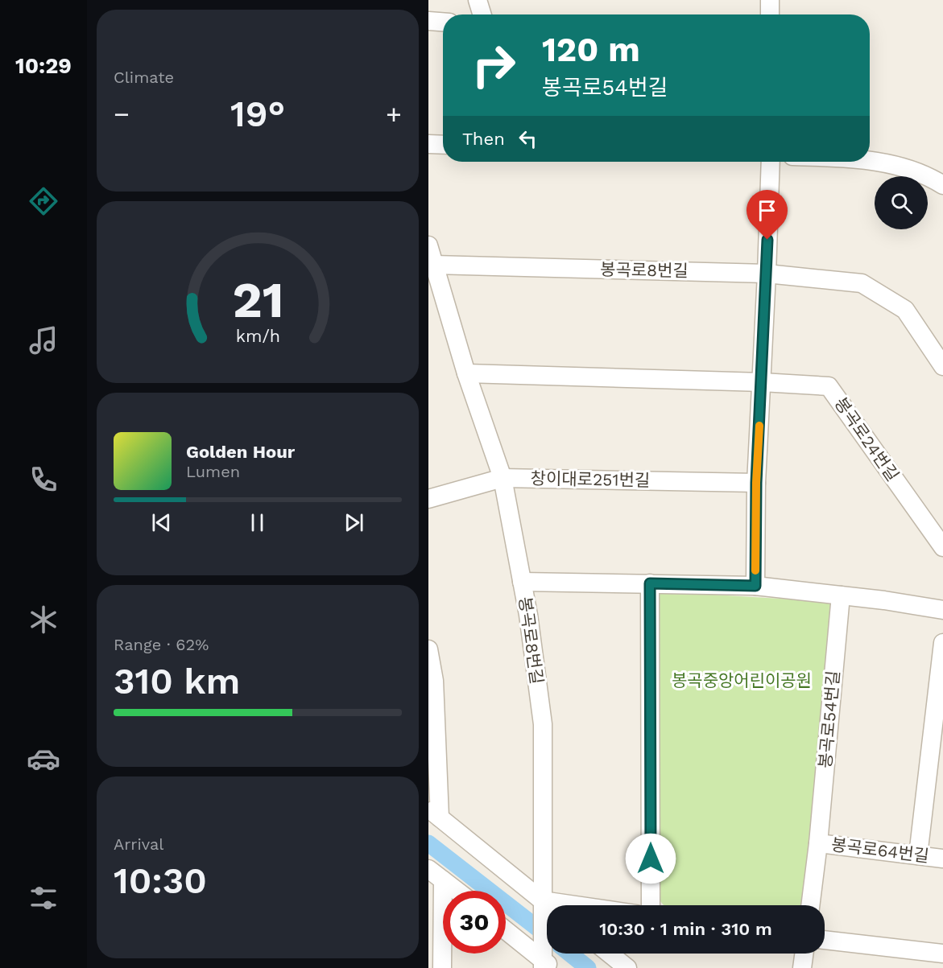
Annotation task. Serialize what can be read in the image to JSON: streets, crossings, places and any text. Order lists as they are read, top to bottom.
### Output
{
  "streets": {
    "street": [
      "봉곡로8번길",
      "봉곡로24번길",
      "창이대로251번길",
      "봉곡로54번길",
      "봉곡로64번길"
    ]
  },
  "crossings": [
    ["봉곡로8번길", "창이대로251번길"],
    ["봉곡로54번길", "봉곡로64번길"]
  ],
  "parks": ["봉곡중앙어린이공원"],
  "page": {
    "tabs": "10:29",
    "tile": [
      "Climate",
      ["Range · 62%", "310 km"],
      ["Arrival", "10:30"]
    ],
    "turn": ["120 m", "봉곡로54번길"],
    "heat": ["−", "19°", "+"],
    "then": "Then",
    "song": ["Golden Hour", "Lumen"],
    "limit": "30",
    "trip": "10:30 · 1 min · 310 m",
    "gauge": ["21", "km/h"]
  }
}
